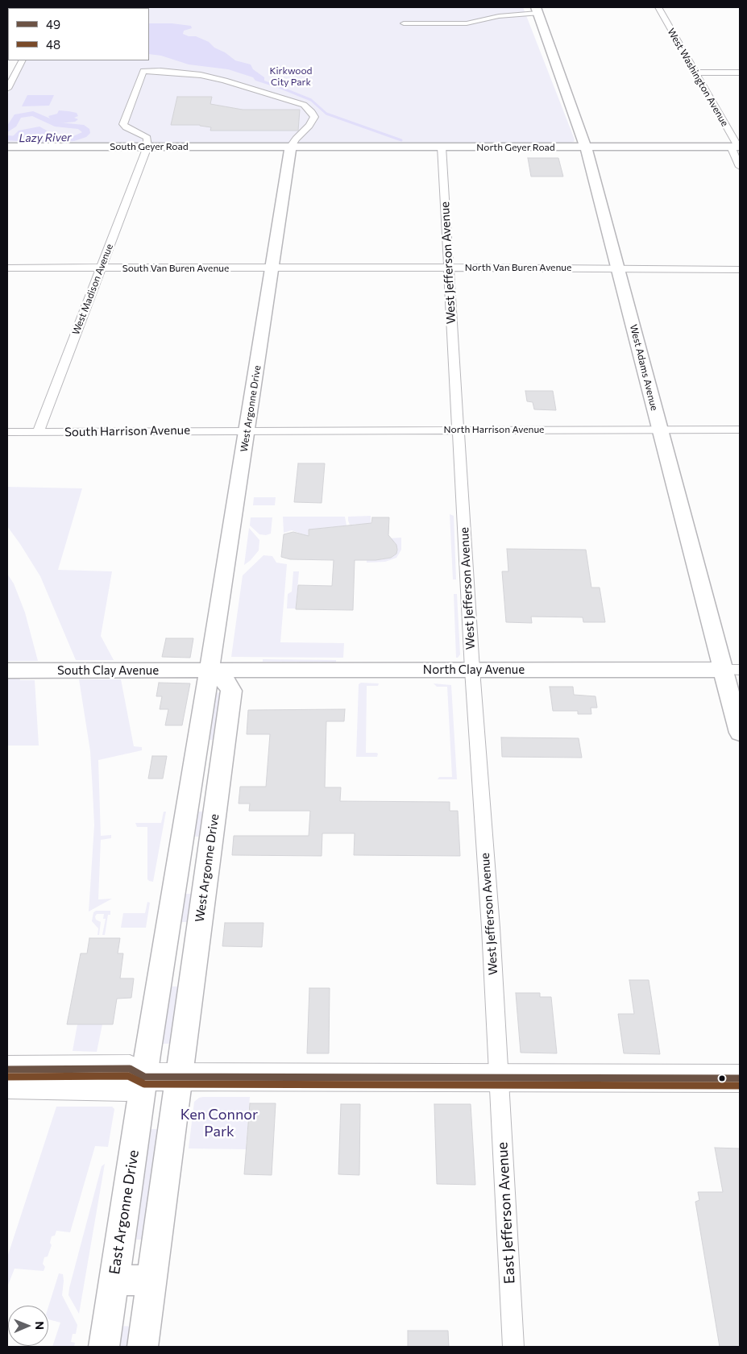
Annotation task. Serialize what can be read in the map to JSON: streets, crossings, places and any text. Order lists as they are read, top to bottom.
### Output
{
  "streets": {
    "street": [
      "West Washington Avenue",
      "South Geyer Road",
      "North Geyer Road",
      "West Jefferson Avenue",
      "North Van Buren Avenue",
      "South Van Buren Avenue",
      "West Madison Avenue",
      "West Adams Avenue",
      "West Argonne Drive",
      "North Harrison Avenue",
      "South Harrison Avenue",
      "North Clay Avenue",
      "South Clay Avenue",
      "East Argonne Drive",
      "East Jefferson Avenue"
    ]
  },
  "crossings": [
    ["West Washington Avenue", "North Geyer Road"],
    ["South Geyer Road", "North Geyer Road"],
    ["South Geyer Road", "West Madison Avenue"],
    ["South Geyer Road", "West Argonne Drive"],
    ["North Geyer Road", "West Jefferson Avenue"],
    ["North Geyer Road", "West Adams Avenue"],
    ["North Geyer Road", "West Argonne Drive"],
    ["West Jefferson Avenue", "North Van Buren Avenue"],
    ["West Jefferson Avenue", "North Harrison Avenue"],
    ["West Jefferson Avenue", "North Clay Avenue"],
    ["West Jefferson Avenue", "East Jefferson Avenue"],
    ["North Van Buren Avenue", "South Van Buren Avenue"],
    ["North Van Buren Avenue", "West Adams Avenue"],
    ["North Van Buren Avenue", "West Argonne Drive"],
    ["South Van Buren Avenue", "West Madison Avenue"],
    ["South Van Buren Avenue", "West Argonne Drive"],
    ["West Madison Avenue", "South Harrison Avenue"],
    ["West Adams Avenue", "North Harrison Avenue"],
    ["West Adams Avenue", "North Clay Avenue"],
    ["West Argonne Drive", "North Harrison Avenue"],
    ["West Argonne Drive", "South Harrison Avenue"],
    ["West Argonne Drive", "North Clay Avenue"],
    ["West Argonne Drive", "South Clay Avenue"],
    ["West Argonne Drive", "East Argonne Drive"],
    ["North Harrison Avenue", "South Harrison Avenue"],
    ["North Clay Avenue", "South Clay Avenue"]
  ],
  "water": ["Lazy River"],
  "parks": ["Kirkwood City Park", "Ken Connor Park"],
  "lines": ["transit line 49", "transit line 48"],
  "legend": ["49", "48"],
  "north": "right"
}
